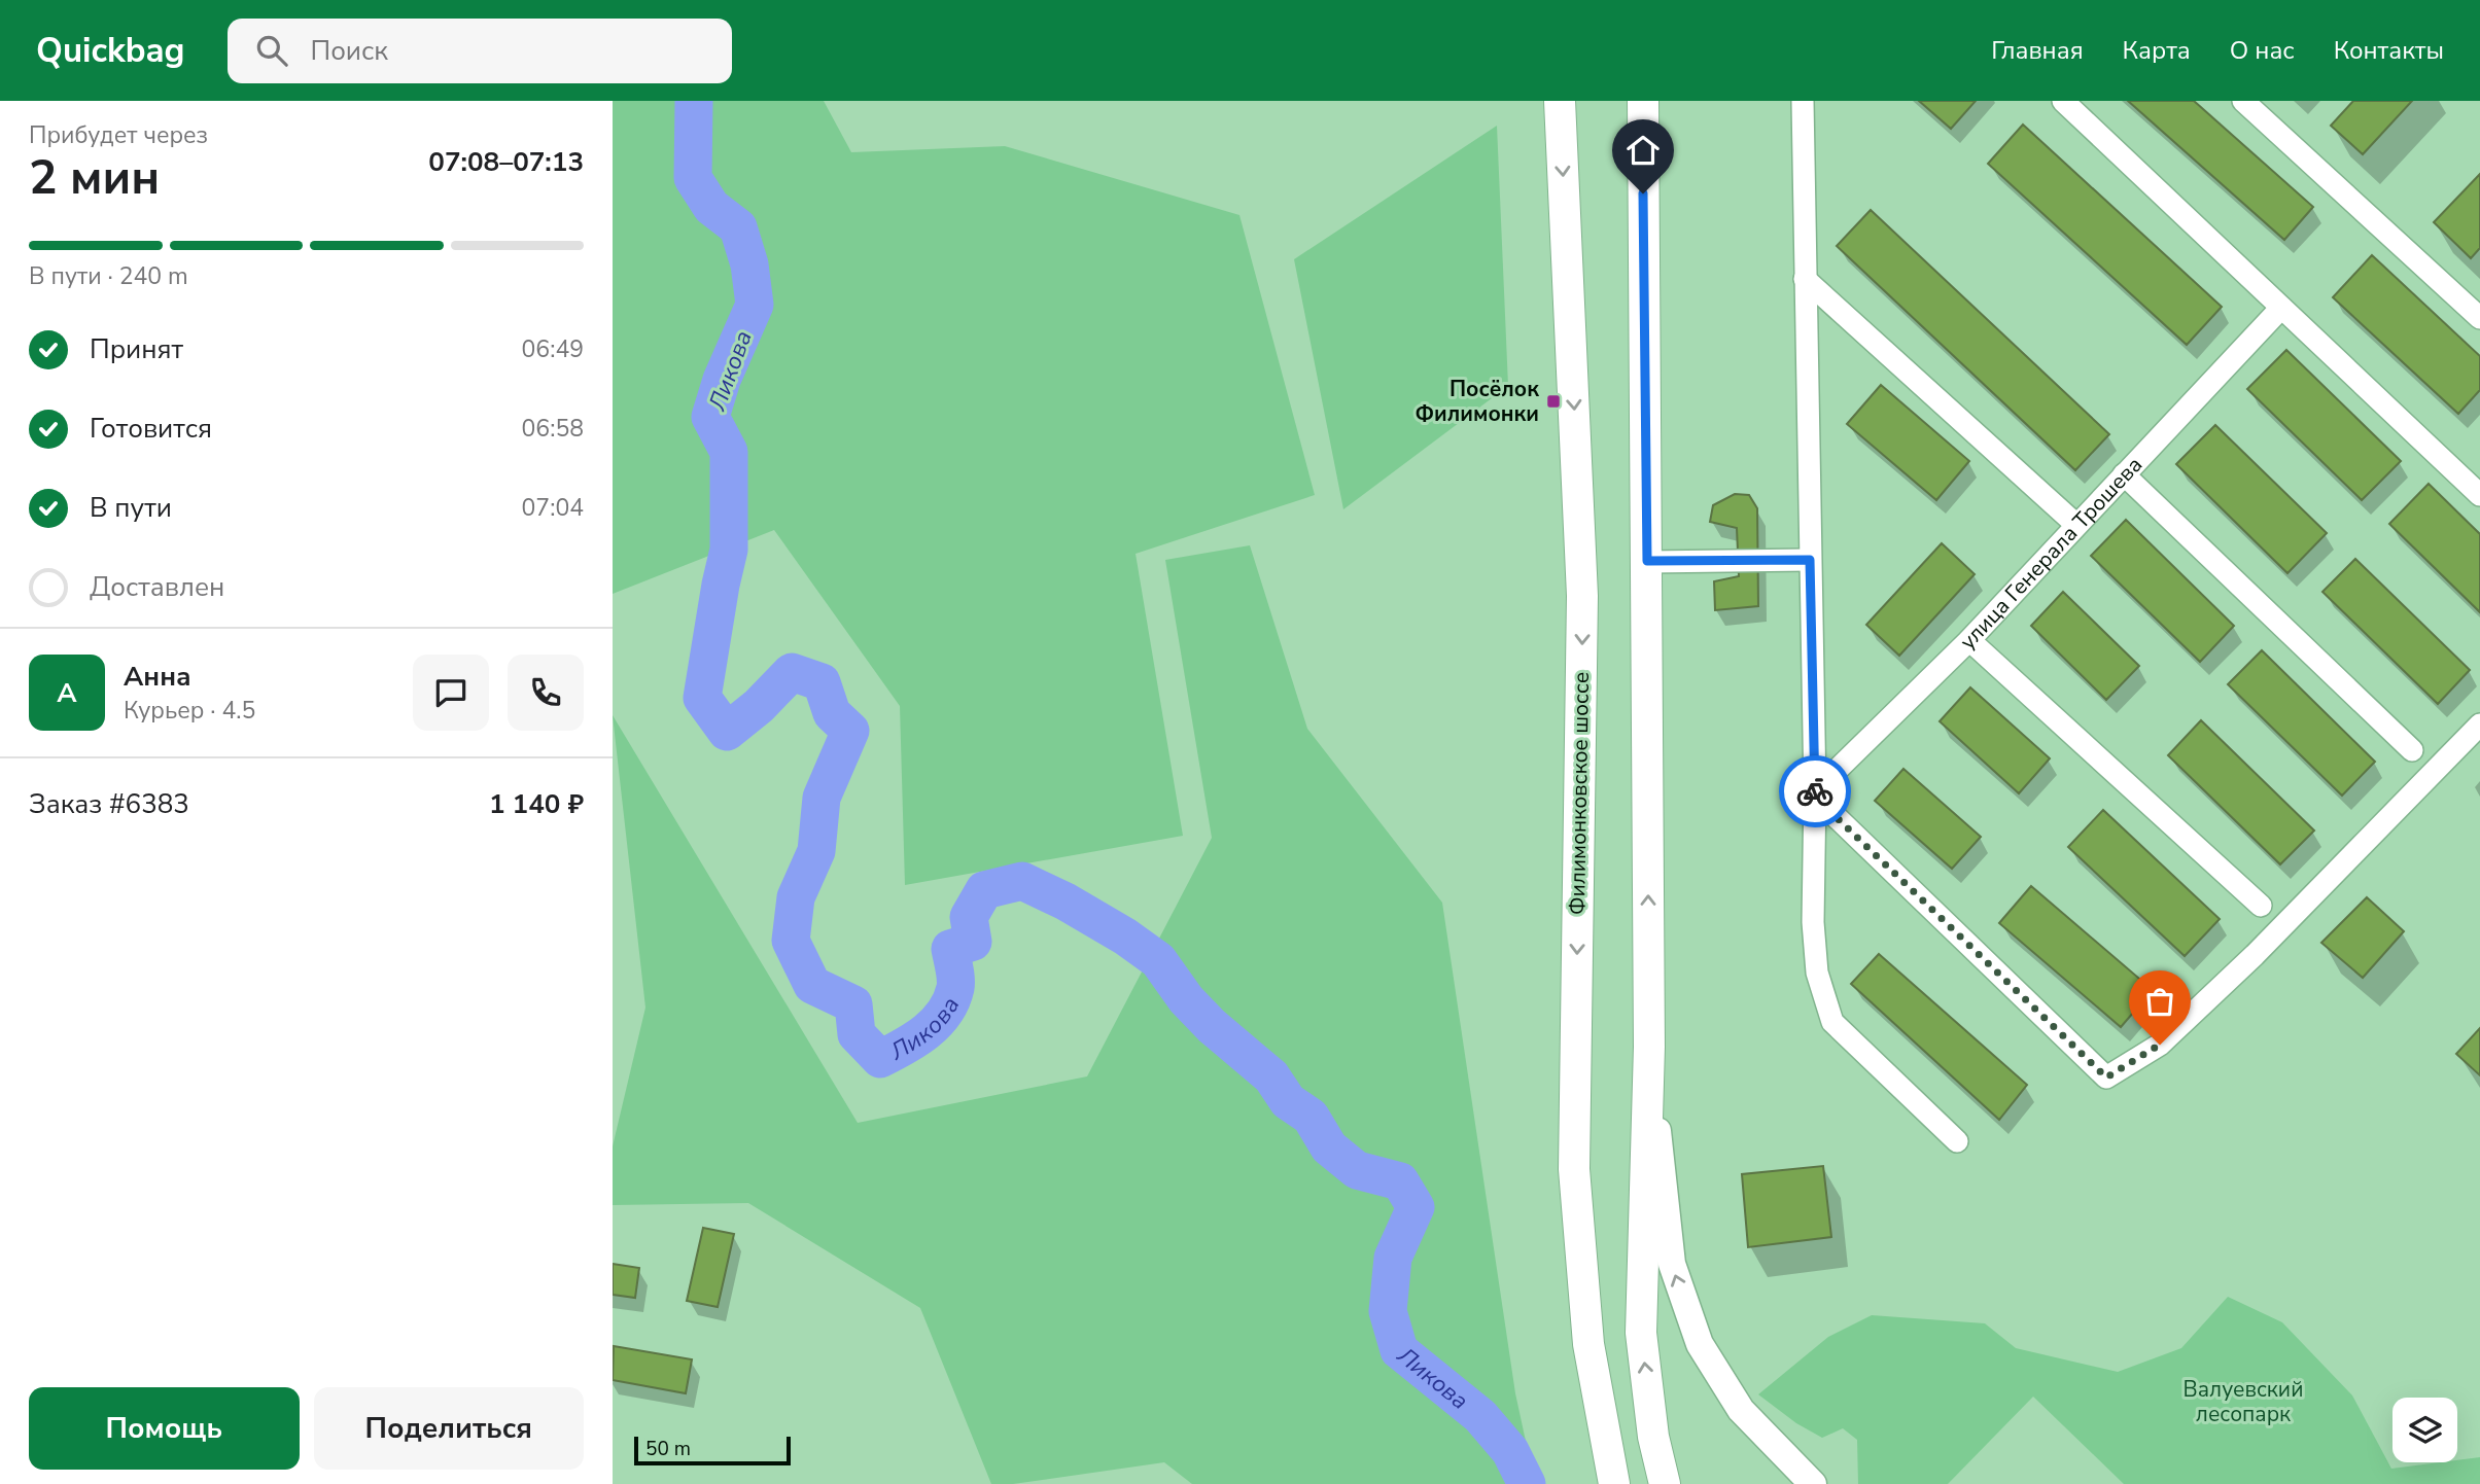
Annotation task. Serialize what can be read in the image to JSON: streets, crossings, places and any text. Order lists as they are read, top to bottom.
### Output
{
  "streets": {
    "main road": ["Филимонковское шоссе"],
    "street": ["улица Генерала Трошева"]
  },
  "water": ["Ликова"],
  "parks": ["Валуевский лесопарк"],
  "places": {
    "transit": ["Посёлок Филимонки"]
  },
  "scale_bar": "50 m",
  "page": {
    "header": "Quickbag",
    "search": "Поиск",
    "nav": [
      "Главная",
      "Карта",
      "О нас",
      "Контакты"
    ],
    "heading": ["2 мин", "Прибудет через", "07:08–07:13"],
    "panel": [
      "Анна",
      "Курьер · 4.5",
      "Заказ #6383",
      "1 140 ₽"
    ],
    "bar": "В пути · 240 m",
    "list": [
      ["Принят", "06:49"],
      ["Готовится", "06:58"],
      ["В пути", "07:04"],
      "Доставлен"
    ],
    "round": "А",
    "buttons": ["Помощь", "Поделиться"],
    "scale": "50 m"
  }
}
